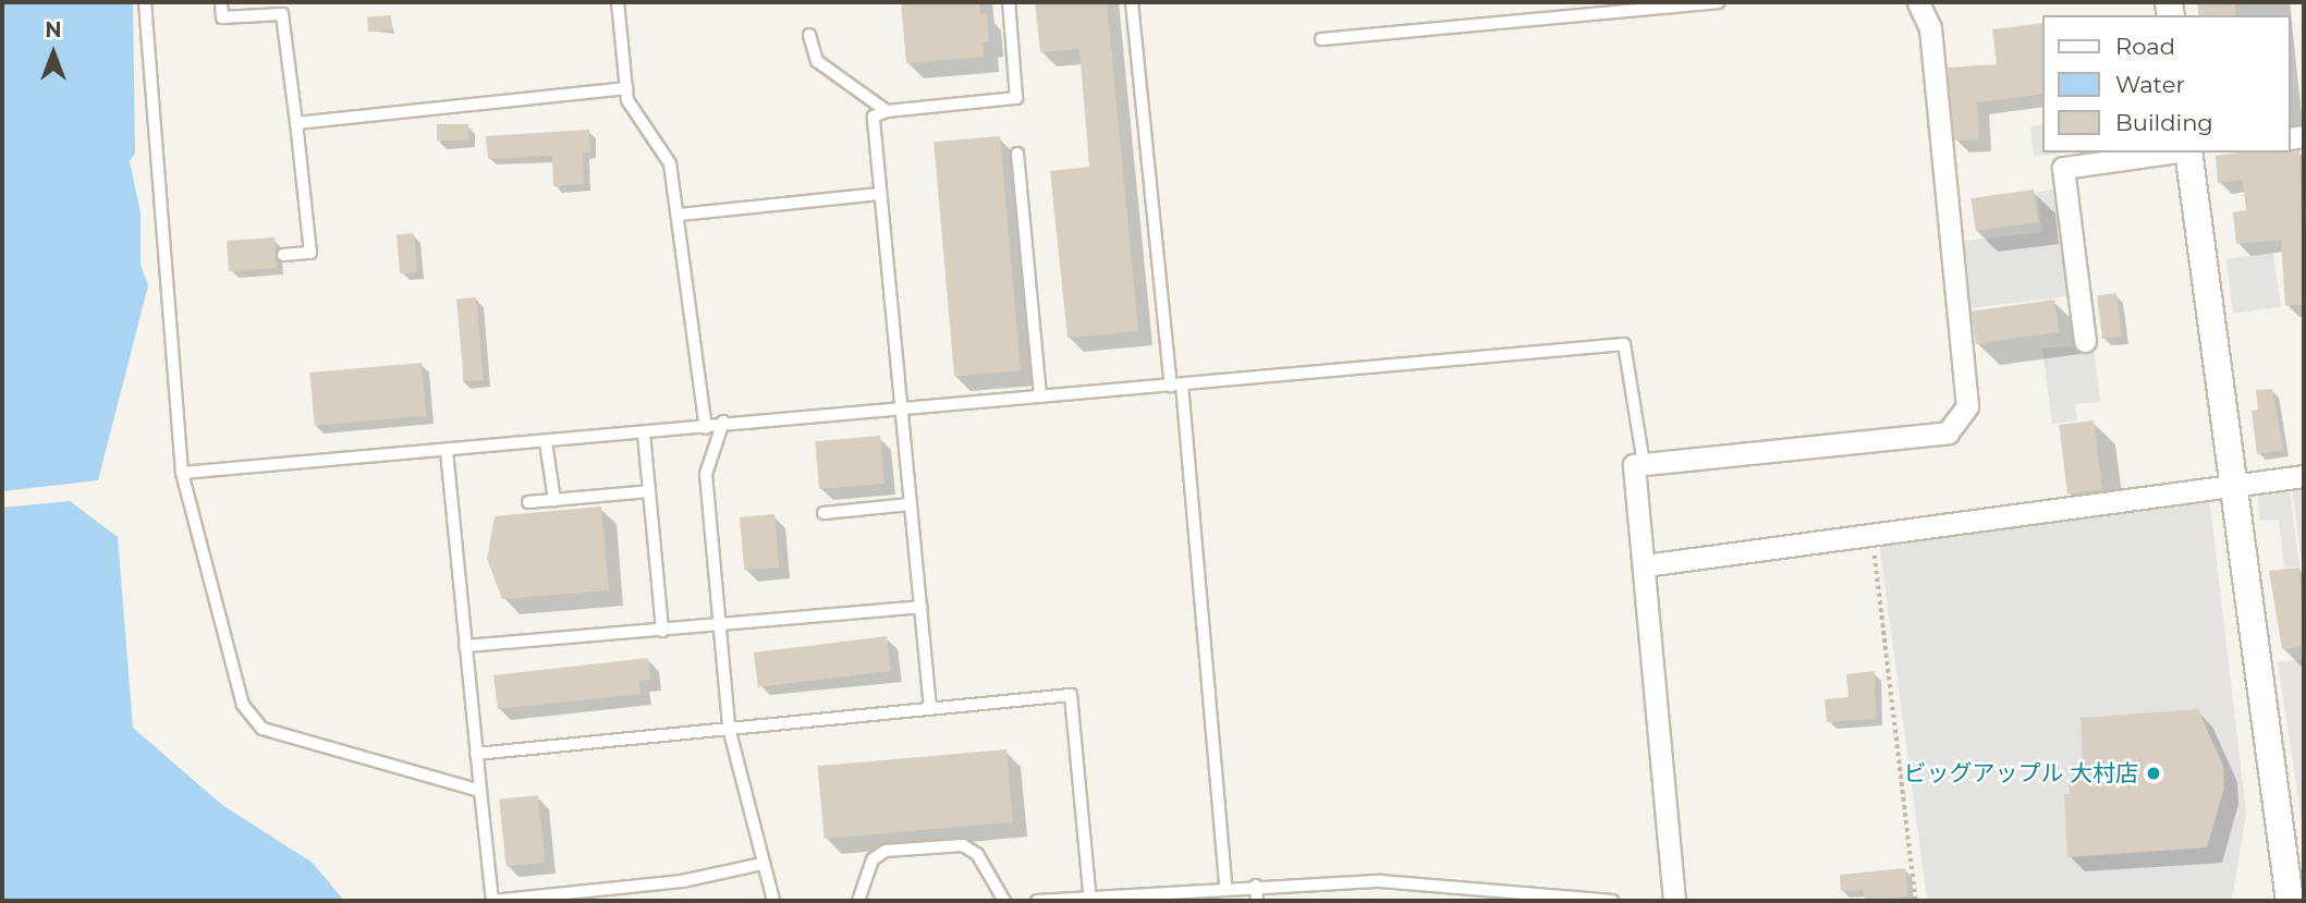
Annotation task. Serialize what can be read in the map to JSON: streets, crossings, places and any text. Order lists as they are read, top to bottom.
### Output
{
  "places": ["ビッグアップル 大村店"],
  "legend": ["Road", "Water", "Building"],
  "north": "top"
}
